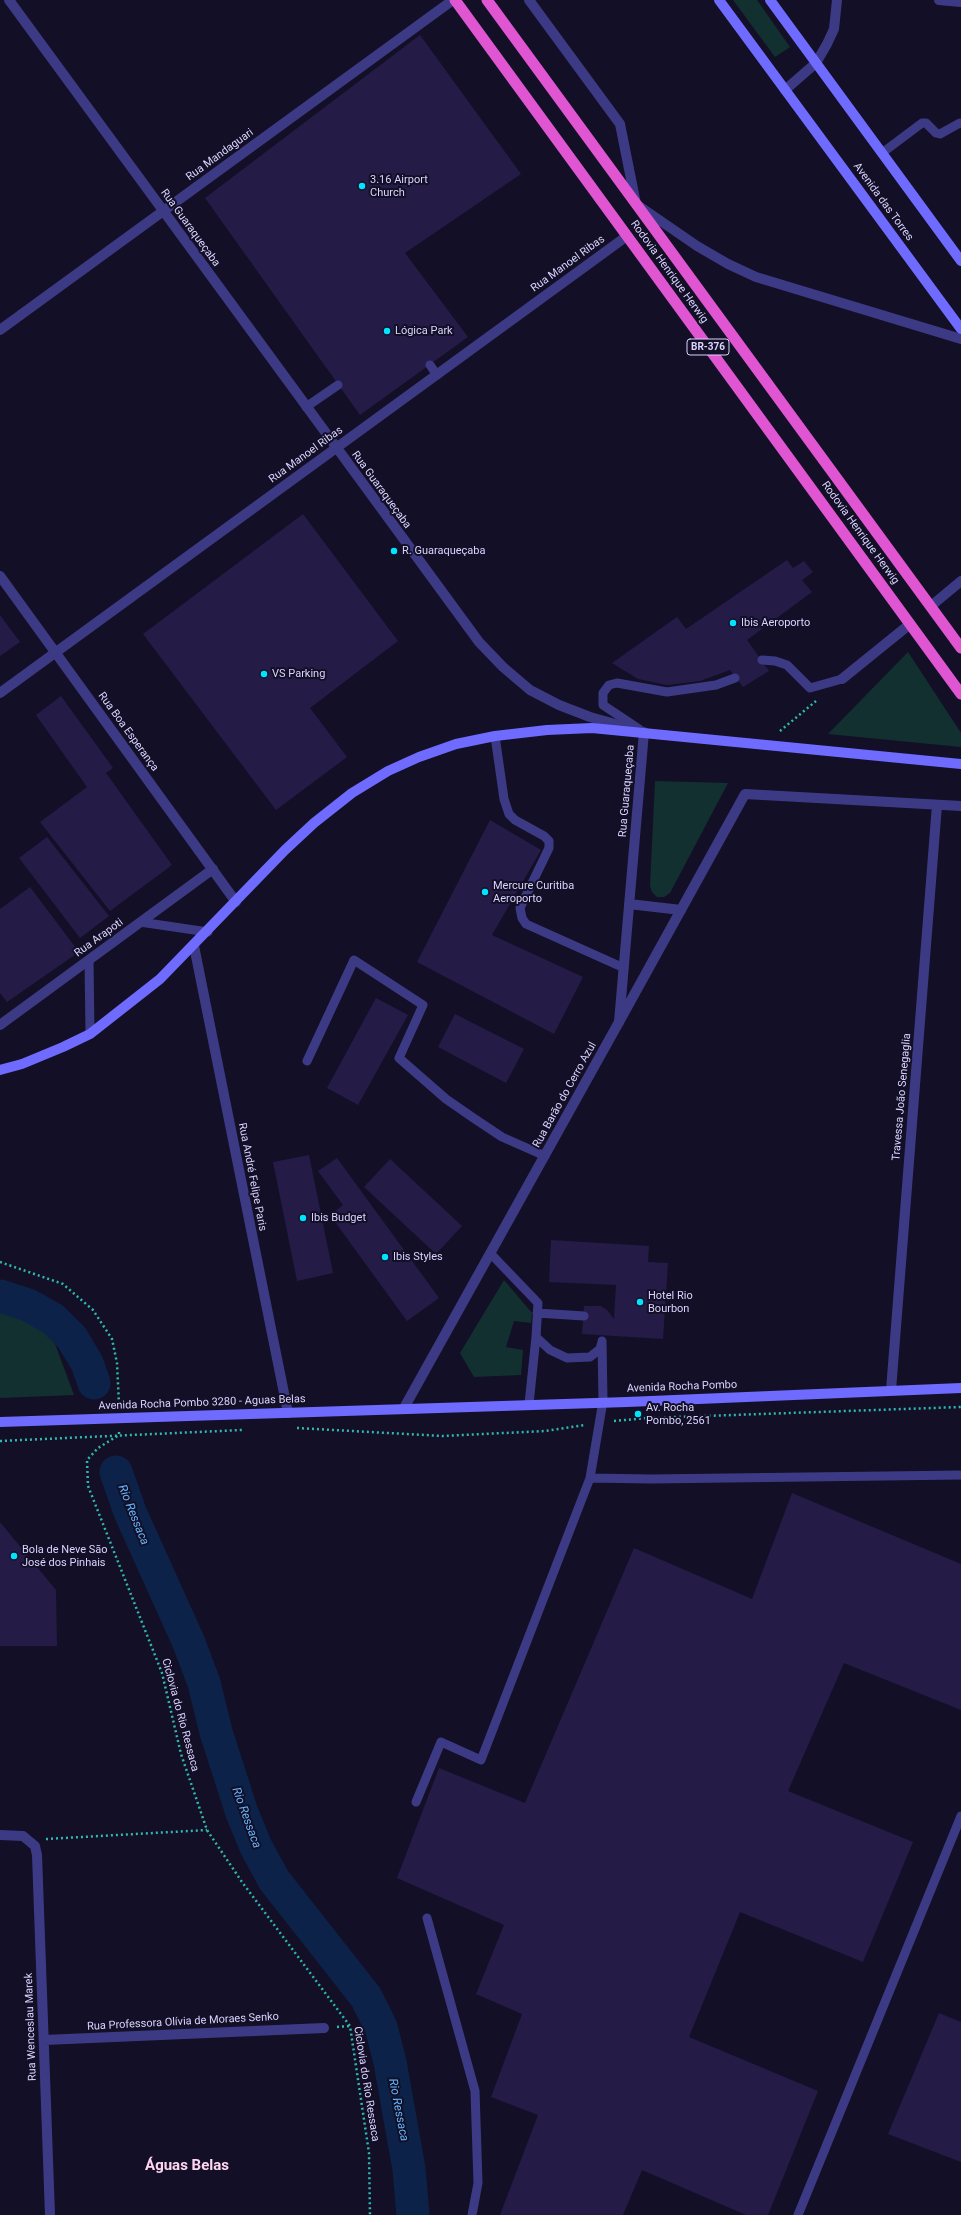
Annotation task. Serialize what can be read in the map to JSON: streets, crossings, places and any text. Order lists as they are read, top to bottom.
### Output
{
  "streets": {
    "highway": ["Rodovia Henrique Herwig", "BR-376"],
    "main road": ["Avenida das Torres", "Avenida Rocha Pombo", "Avenida Rocha Pombo 3280 - Aguas Belas"],
    "street": [
      "Rua Mandaguari",
      "Rua Guaraqueçaba",
      "Rua Manoel Ribas",
      "Rua Boa Esperança",
      "Rua Arapoti",
      "Rua Barão do Cerro Azul",
      "Travessa João Senegaglia",
      "Rua André Felipe Paris",
      "Rua Professora Olívia de Moraes Senko",
      "Rua Wenceslau Marek"
    ],
    "path": ["Ciclovia do Rio Ressaca"]
  },
  "crossings": [
    ["Rua Mandaguari", "Rua Guaraqueçaba"],
    ["Rua Mandaguari", "Rodovia Henrique Herwig"],
    ["Rua Guaraqueçaba", "Rua Manoel Ribas"],
    ["Rua Guaraqueçaba", "Rua Barão do Cerro Azul"],
    ["Rua Manoel Ribas", "Rodovia Henrique Herwig"],
    ["Rua Manoel Ribas", "Rua Boa Esperança"],
    ["Rua Boa Esperança", "Rua Arapoti"],
    ["Rua Barão do Cerro Azul", "Travessa João Senegaglia"],
    ["Rua Barão do Cerro Azul", "Avenida Rocha Pombo"],
    ["Rua Barão do Cerro Azul", "Avenida Rocha Pombo 3280 - Aguas Belas"],
    ["Travessa João Senegaglia", "Avenida Rocha Pombo"],
    ["Rua André Felipe Paris", "Avenida Rocha Pombo 3280 - Aguas Belas"],
    ["Avenida Rocha Pombo", "Avenida Rocha Pombo 3280 - Aguas Belas"],
    ["Rua Professora Olívia de Moraes Senko", "Rua Wenceslau Marek"]
  ],
  "districts": ["Águas Belas"],
  "water": ["Rio Ressaca"],
  "places": [
    "3.16 Airport Church",
    "Lógica Park",
    "R. Guaraqueçaba",
    "Ibis Aeroporto",
    "VS Parking",
    "Mercure Curitiba Aeroporto",
    "Ibis Budget",
    "Ibis Styles",
    "Hotel Rio Bourbon",
    "Av. Rocha Pombo, 2561",
    "Bola de Neve São José dos Pinhais"
  ]
}
